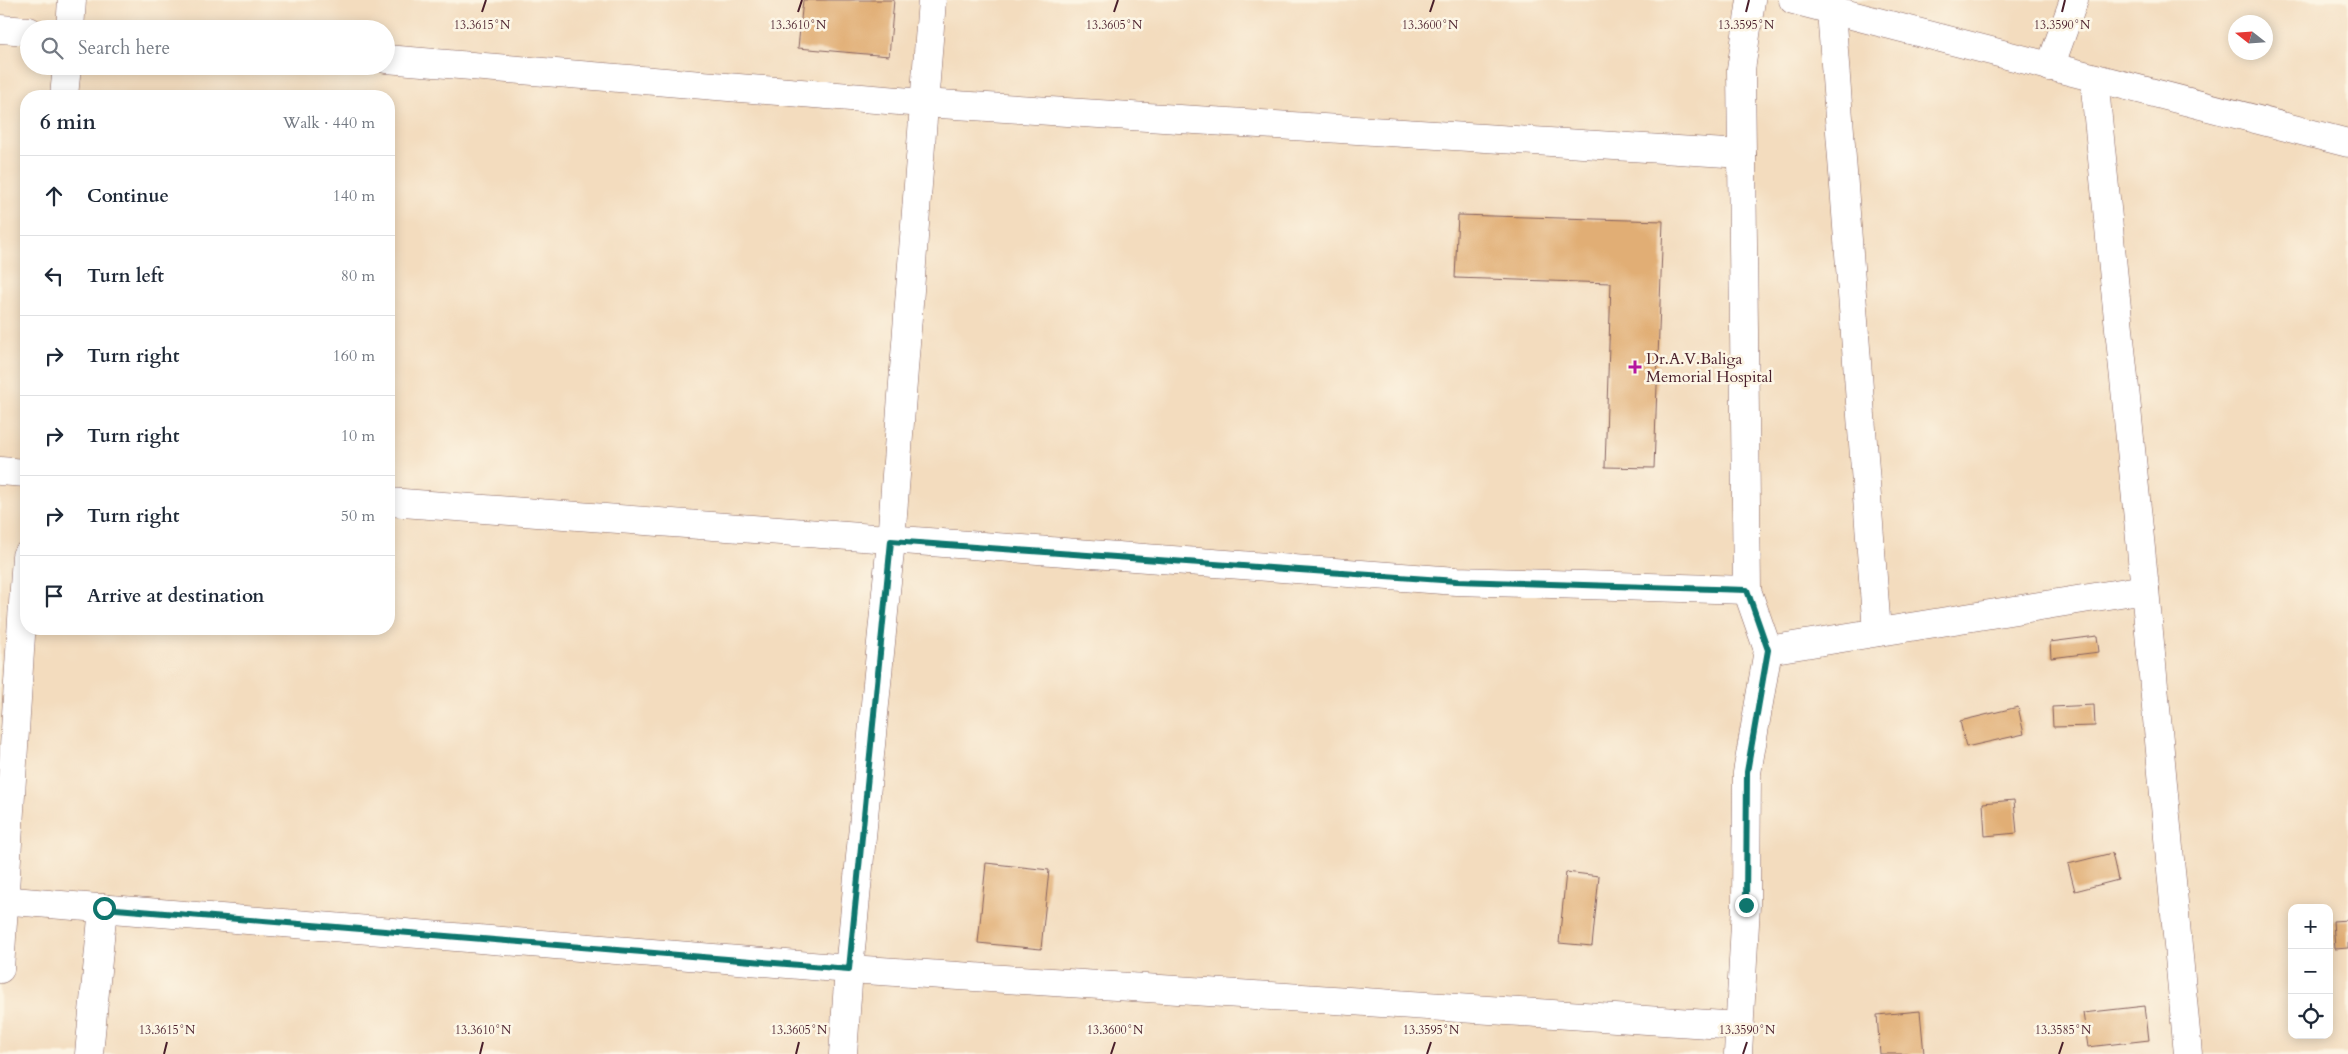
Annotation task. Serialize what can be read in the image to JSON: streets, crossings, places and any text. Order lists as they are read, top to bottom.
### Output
{
  "places": {
    "health": ["Dr.A.V.Baliga Memorial Hospital"]
  },
  "north": "left",
  "page": {
    "search": "Search here",
    "heading": ["6 min", "Walk · 440 m"],
    "list": [
      ["Continue", "140 m"],
      ["Turn left", "80 m"],
      ["Turn right", "160 m"],
      ["Turn right", "10 m"],
      ["Turn right", "50 m"],
      "Arrive at destination"
    ],
    "map_buttons": ["+", "−"]
  },
  "coordinates": [
    "13.3615°N",
    "13.3610°N",
    "13.3605°N",
    "13.3600°N",
    "13.3595°N",
    "13.3590°N",
    "13.3585°N"
  ]
}
